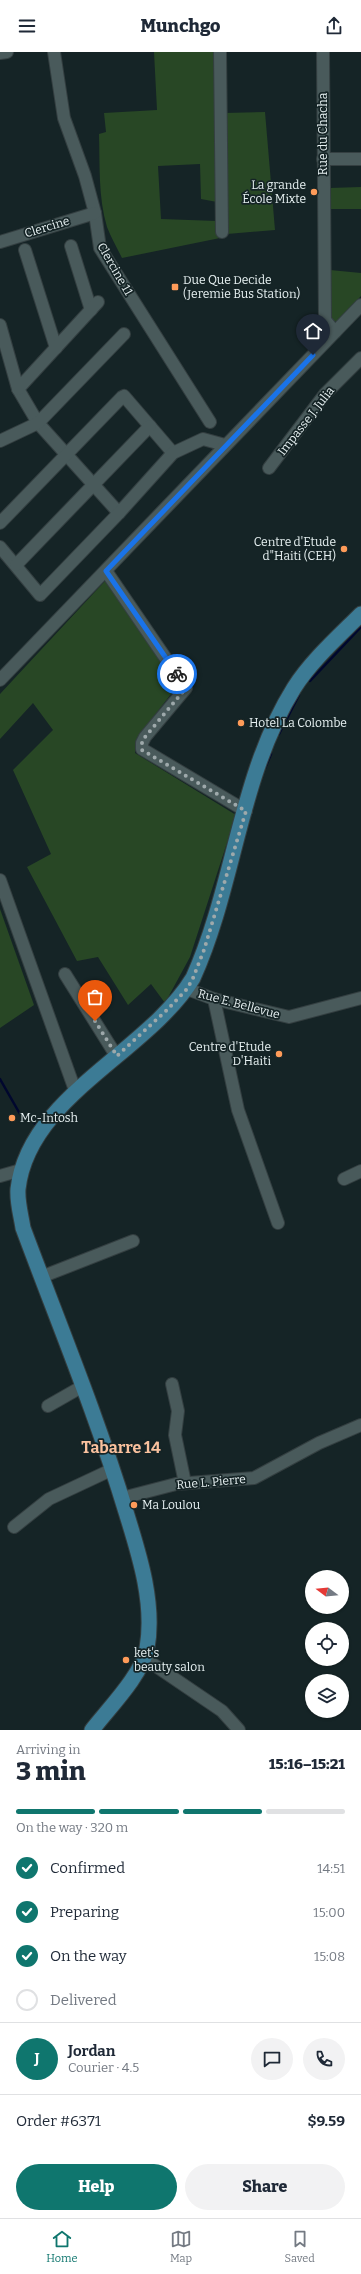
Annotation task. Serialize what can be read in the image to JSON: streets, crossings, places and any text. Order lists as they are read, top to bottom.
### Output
{
  "streets": {
    "street": [
      "Rue du Chacha",
      "Clercine",
      "Clercine 11",
      "Impasse J. Julia",
      "Rue E. Bellevue",
      "Rue L. Pierre"
    ]
  },
  "crossings": [
    ["Clercine", "Clercine 11"]
  ],
  "districts": ["Tabarre 14"],
  "places": {
    "other": [
      "La grande École Mixte",
      "Centre d'Etude d\"Haiti (CEH)",
      "Hotel La Colombe",
      "Centre d'Etude D'Haiti",
      "Mc-Intosh",
      "Ma Loulou",
      "ket's beauty salon"
    ],
    "transit": ["Due Que Decide (Jeremie Bus Station)"]
  },
  "north": "left",
  "page": {
    "header": "Munchgo",
    "heading": ["3 min", "Arriving in", "15:16–15:21"],
    "panel": [
      "Jordan",
      "Courier · 4.5",
      "Order #6371",
      "$9.59"
    ],
    "bar": "On the way · 320 m",
    "list": [
      ["Confirmed", "14:51"],
      ["Preparing", "15:00"],
      ["On the way", "15:08"],
      "Delivered"
    ],
    "round": "J",
    "buttons": ["Help", "Share"],
    "tabs": ["Home", "Map", "Saved"]
  }
}
